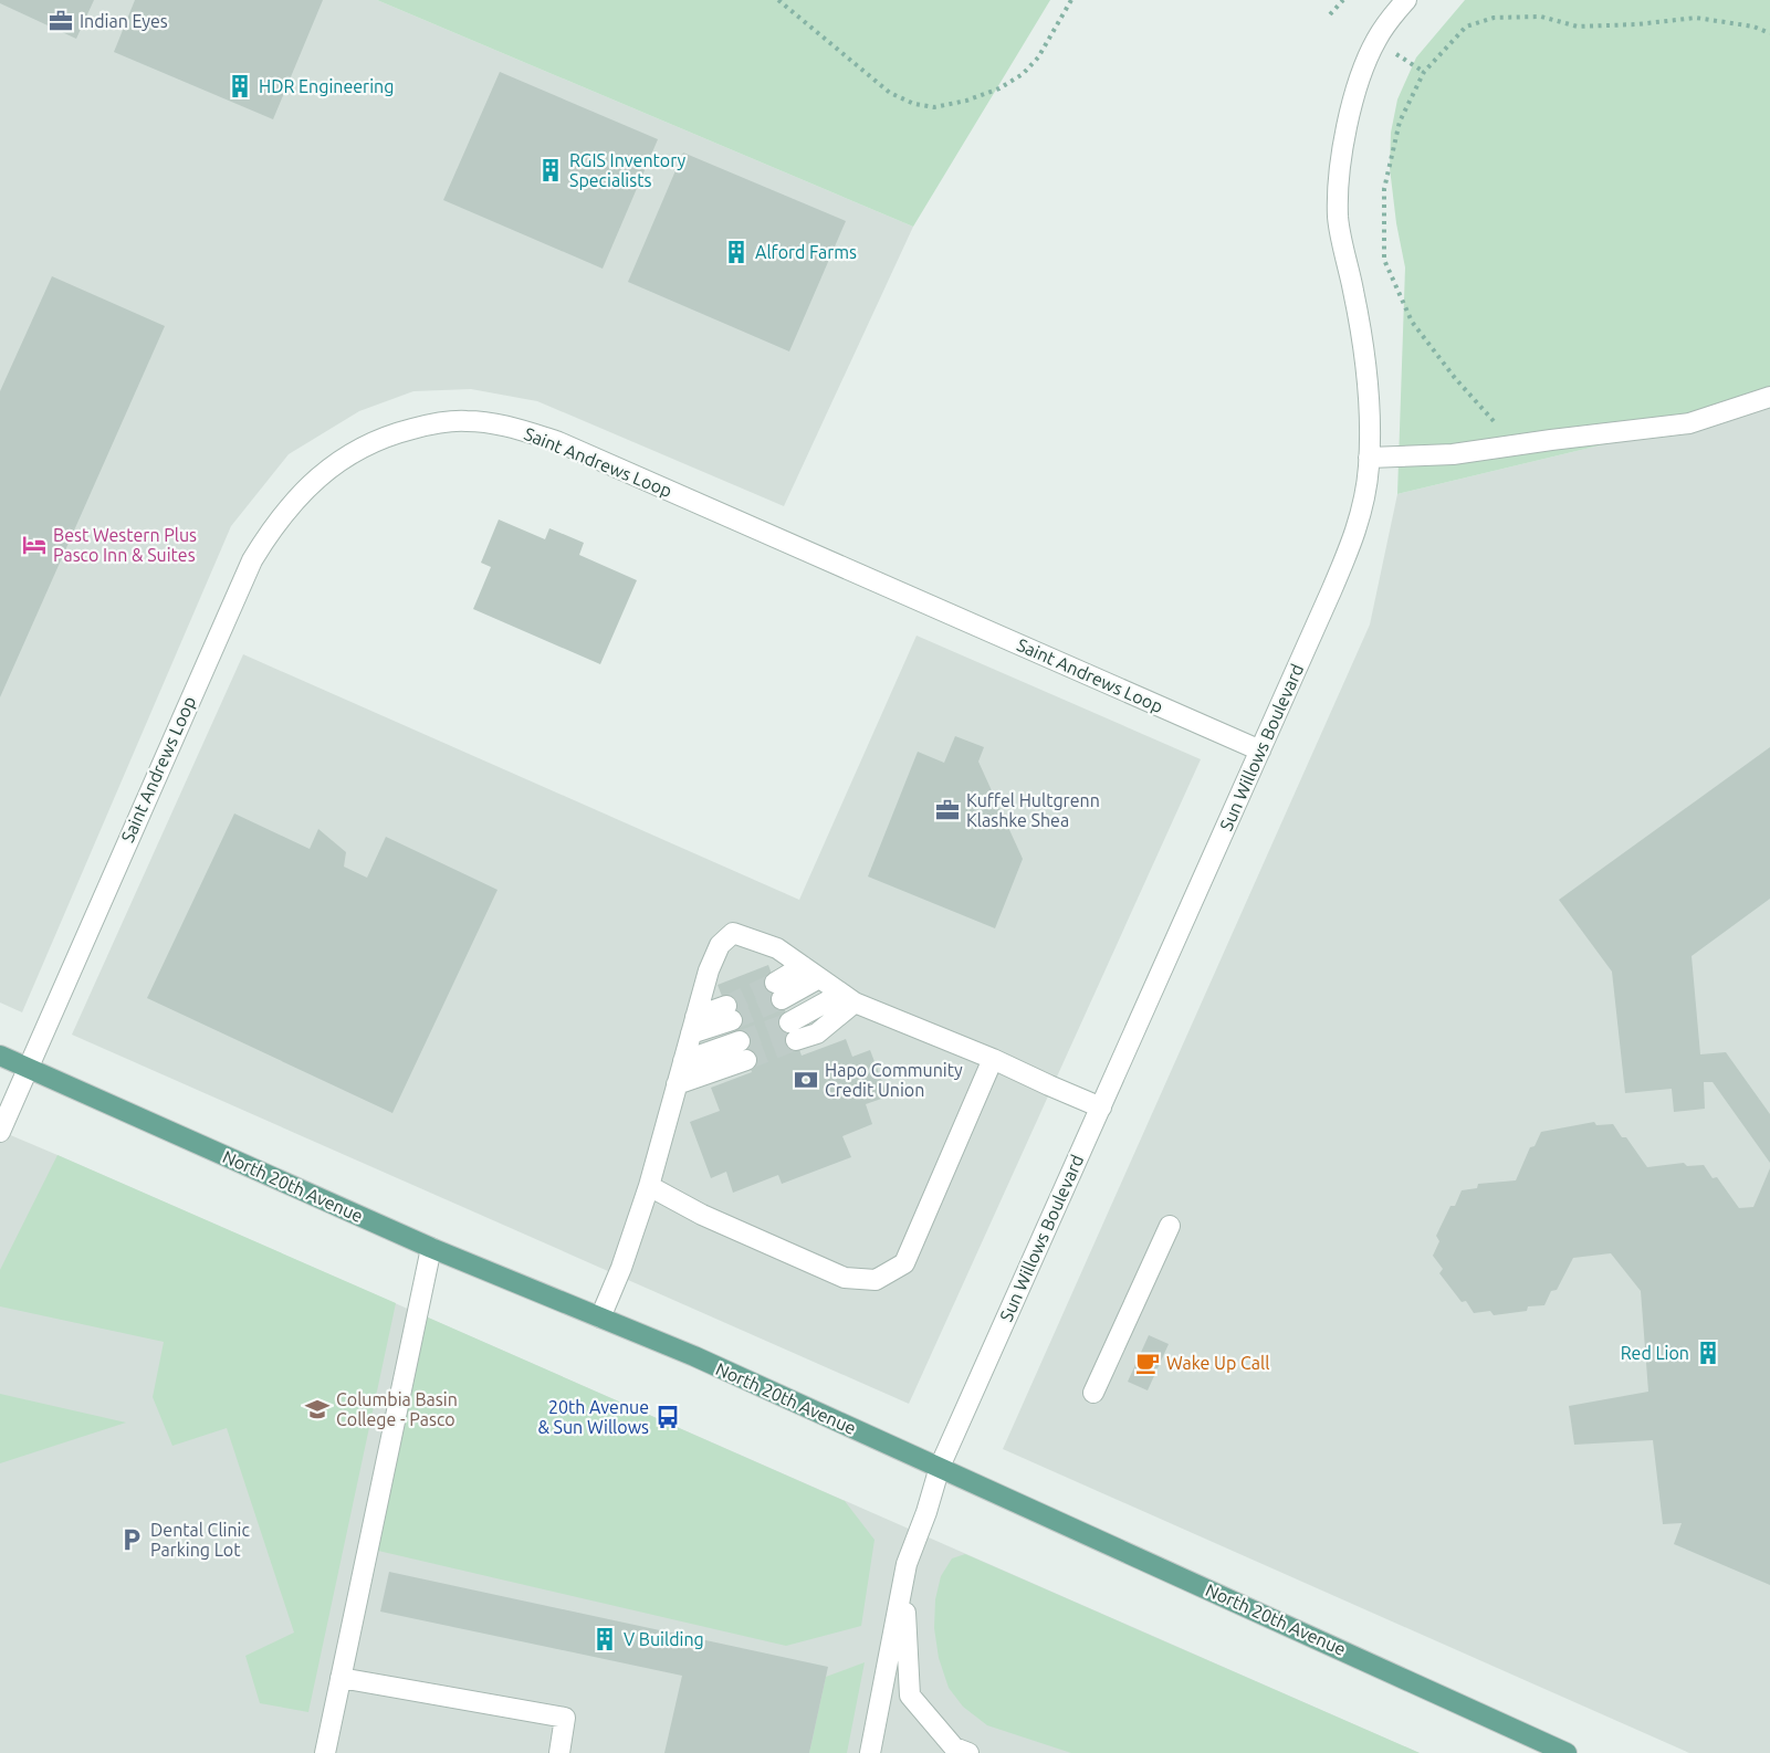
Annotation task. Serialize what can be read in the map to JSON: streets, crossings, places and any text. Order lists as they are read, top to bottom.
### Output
{
  "streets": {
    "main road": ["North 20th Avenue"],
    "street": ["Saint Andrews Loop", "Sun Willows Boulevard"]
  },
  "crossings": [
    ["Saint Andrews Loop", "Sun Willows Boulevard"],
    ["Saint Andrews Loop", "North 20th Avenue"],
    ["Sun Willows Boulevard", "North 20th Avenue"]
  ],
  "places": {
    "office": ["Indian Eyes", "Kuffel Hultgrenn Klashke Shea"],
    "building": [
      "HDR Engineering",
      "RGIS Inventory Specialists",
      "Alford Farms",
      "Red Lion",
      "V Building"
    ],
    "hotel": ["Best Western Plus Pasco Inn & Suites"],
    "bank": ["Hapo Community Credit Union"],
    "cafe": ["Wake Up Call"],
    "school or university": ["Columbia Basin College - Pasco"],
    "bus stop": ["20th Avenue & Sun Willows"],
    "parking": ["Dental Clinic Parking Lot"]
  }
}
